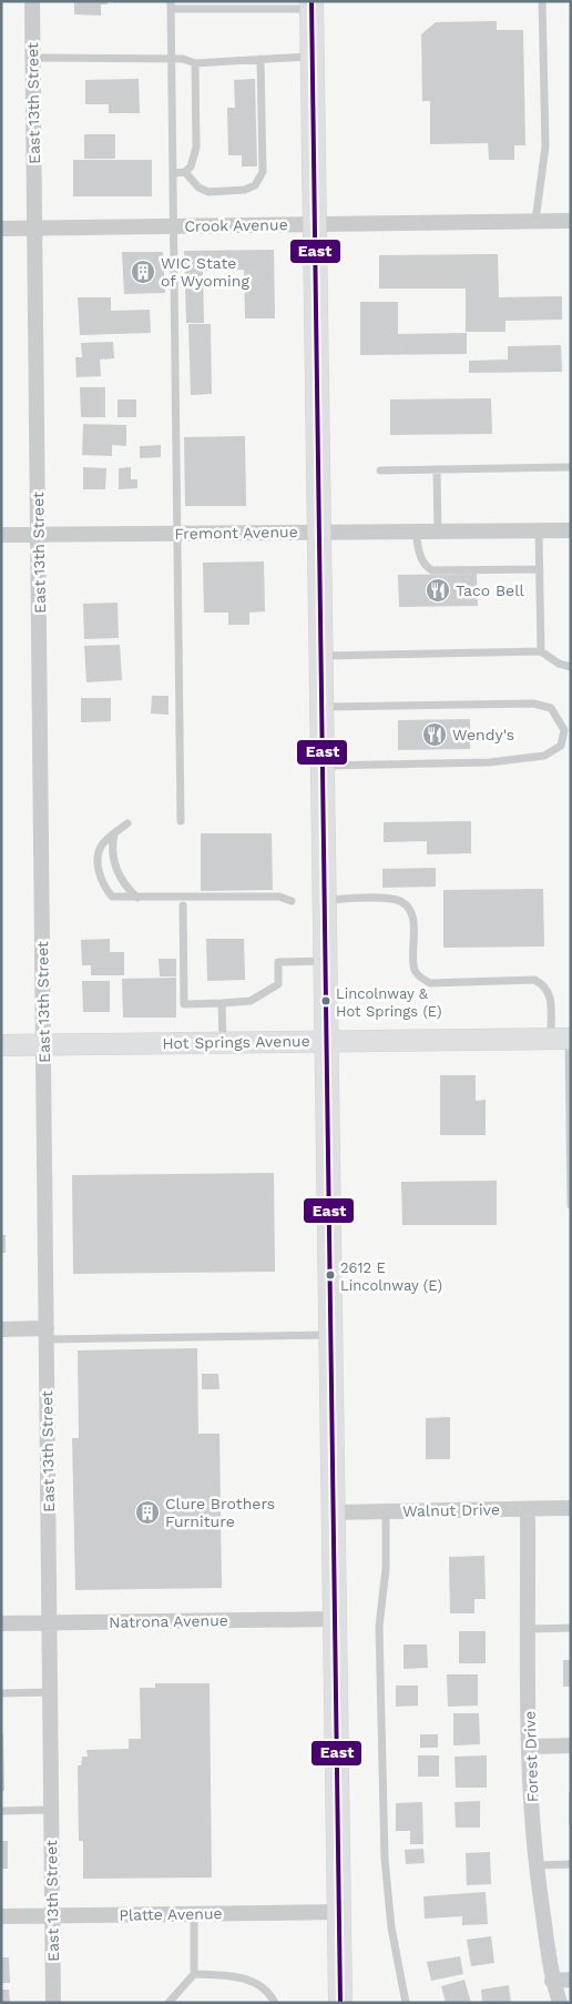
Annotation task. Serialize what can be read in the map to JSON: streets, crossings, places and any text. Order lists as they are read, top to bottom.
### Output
{
  "streets": {
    "street": [
      "East 13th Street",
      "Crook Avenue",
      "Fremont Avenue",
      "Hot Springs Avenue",
      "Walnut Drive",
      "Natrona Avenue",
      "Forest Drive",
      "Platte Avenue"
    ]
  },
  "crossings": [
    ["East 13th Street", "Crook Avenue"],
    ["East 13th Street", "Fremont Avenue"],
    ["East 13th Street", "Hot Springs Avenue"],
    ["East 13th Street", "Natrona Avenue"],
    ["East 13th Street", "Platte Avenue"],
    ["Walnut Drive", "Forest Drive"]
  ],
  "places": {
    "building": ["WIC State of Wyoming", "Clure Brothers Furniture"],
    "restaurant": ["Taco Bell", "Wendy's"],
    "other": ["Lincolnway & Hot Springs (E)", "2612 E Lincolnway (E)"]
  },
  "lines": ["transit line East"]
}
